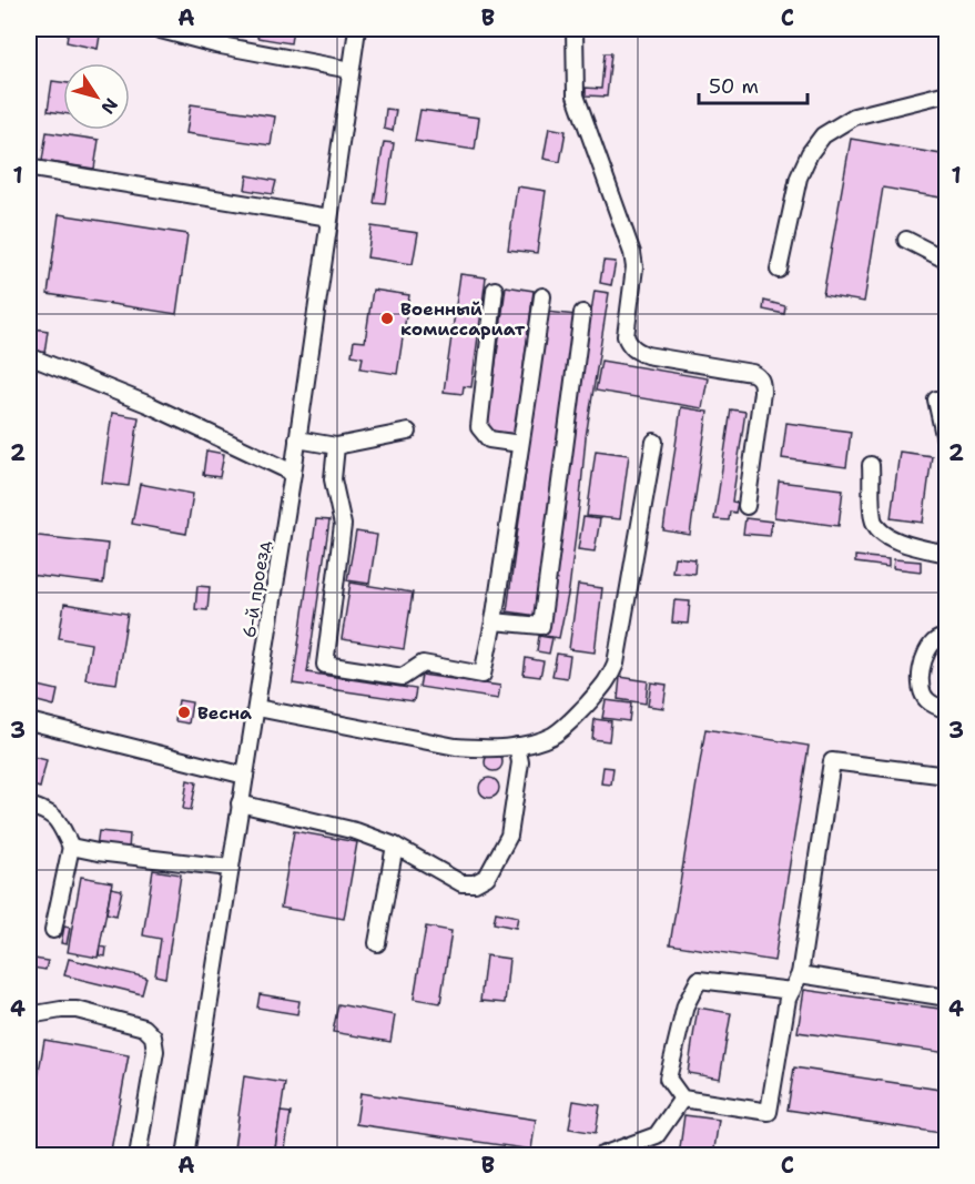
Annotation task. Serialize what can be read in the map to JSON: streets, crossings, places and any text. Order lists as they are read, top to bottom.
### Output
{
  "streets": {
    "street": ["6-й проезд"]
  },
  "places": ["Военный комиссариат", "Весна"],
  "scale_bar": "50 m",
  "north": "bottom right",
  "grid": {
    "columns": ["A", "B", "C"],
    "rows": [
      "1",
      "2",
      "3",
      "4"
    ]
  }
}
